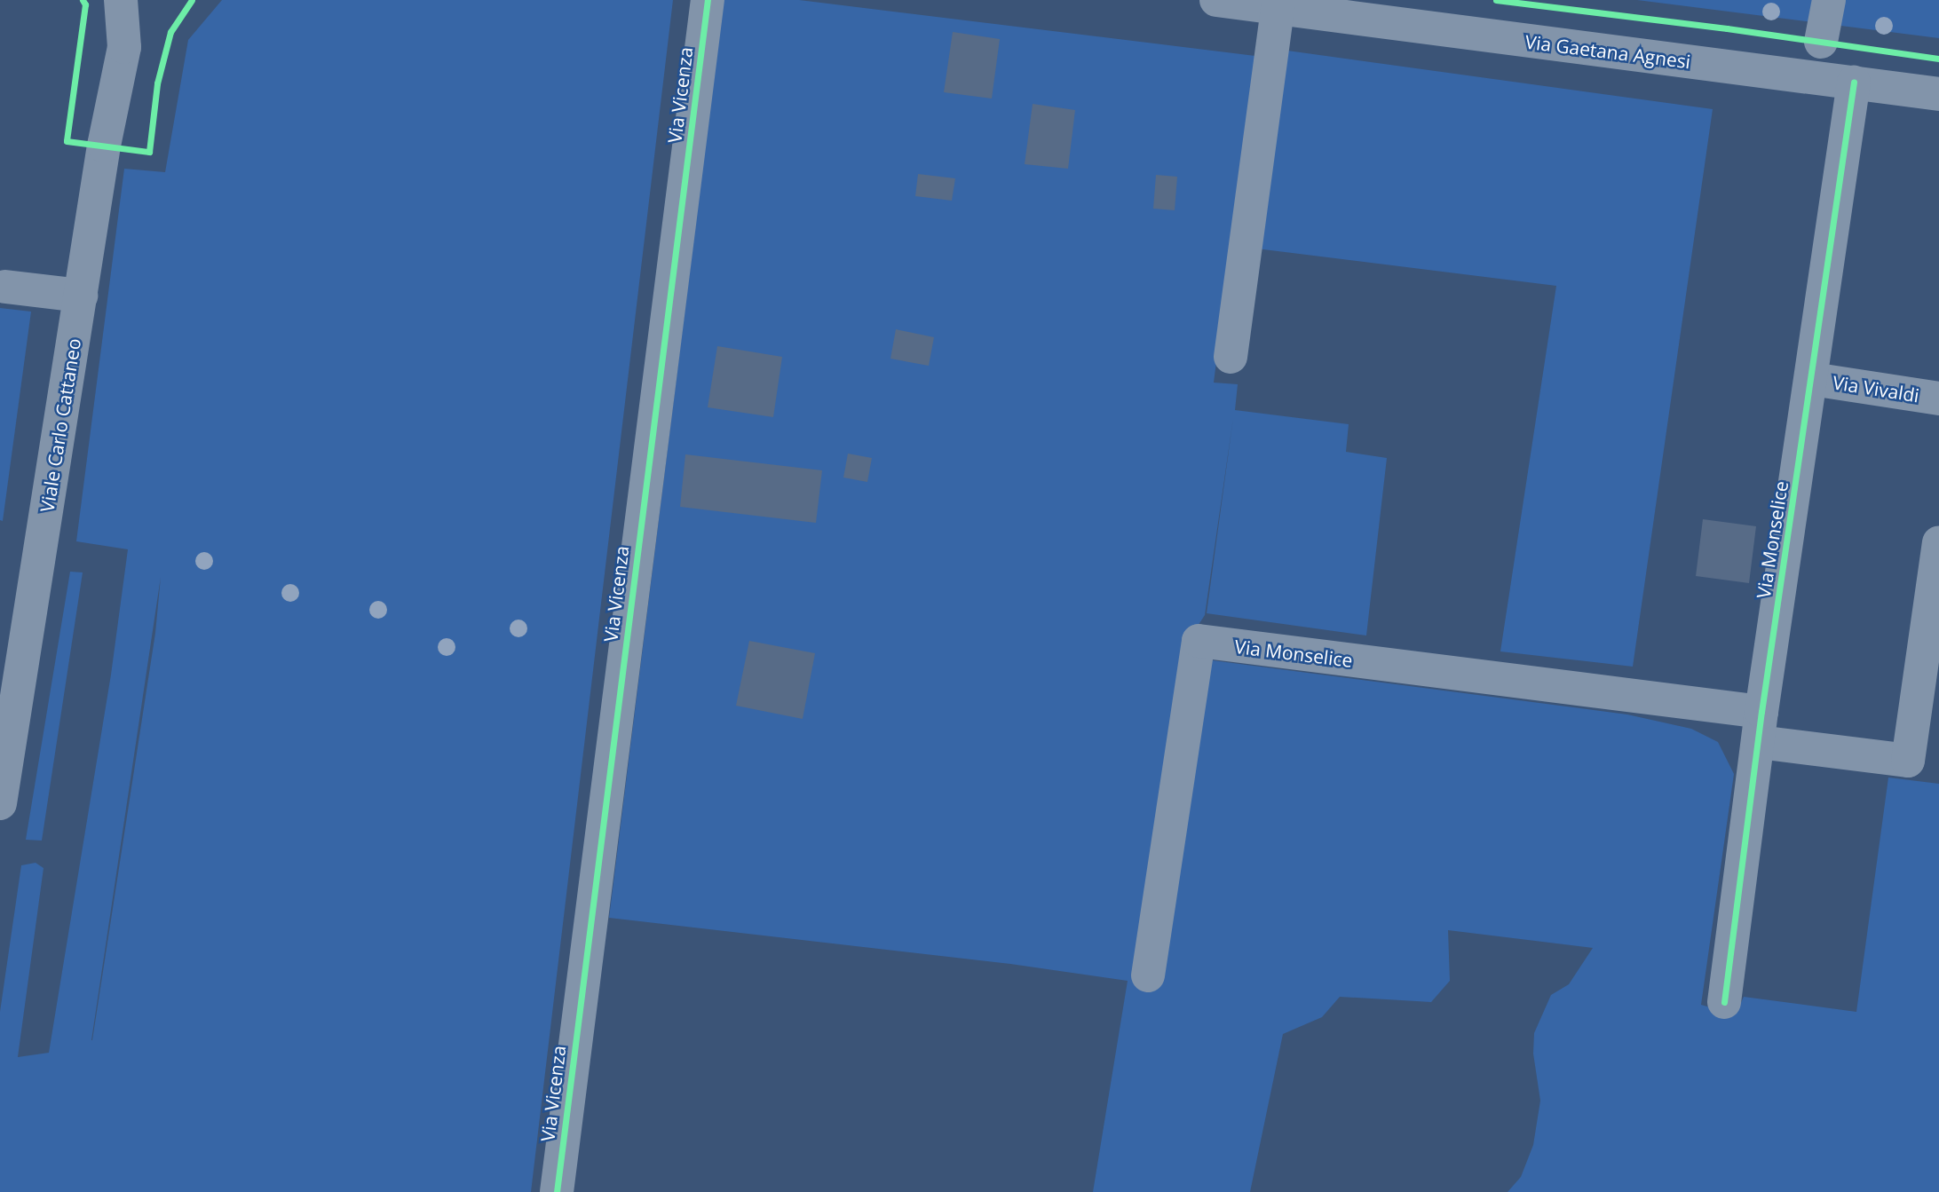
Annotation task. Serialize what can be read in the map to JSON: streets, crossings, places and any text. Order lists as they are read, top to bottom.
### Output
{
  "streets": {
    "street": [
      "Via Gaetana Agnesi",
      "Via Vicenza",
      "Via Vivaldi",
      "Viale Carlo Cattaneo",
      "Via Monselice"
    ]
  },
  "crossings": [
    ["Via Gaetana Agnesi", "Via Monselice"],
    ["Via Vivaldi", "Via Monselice"]
  ]
}
